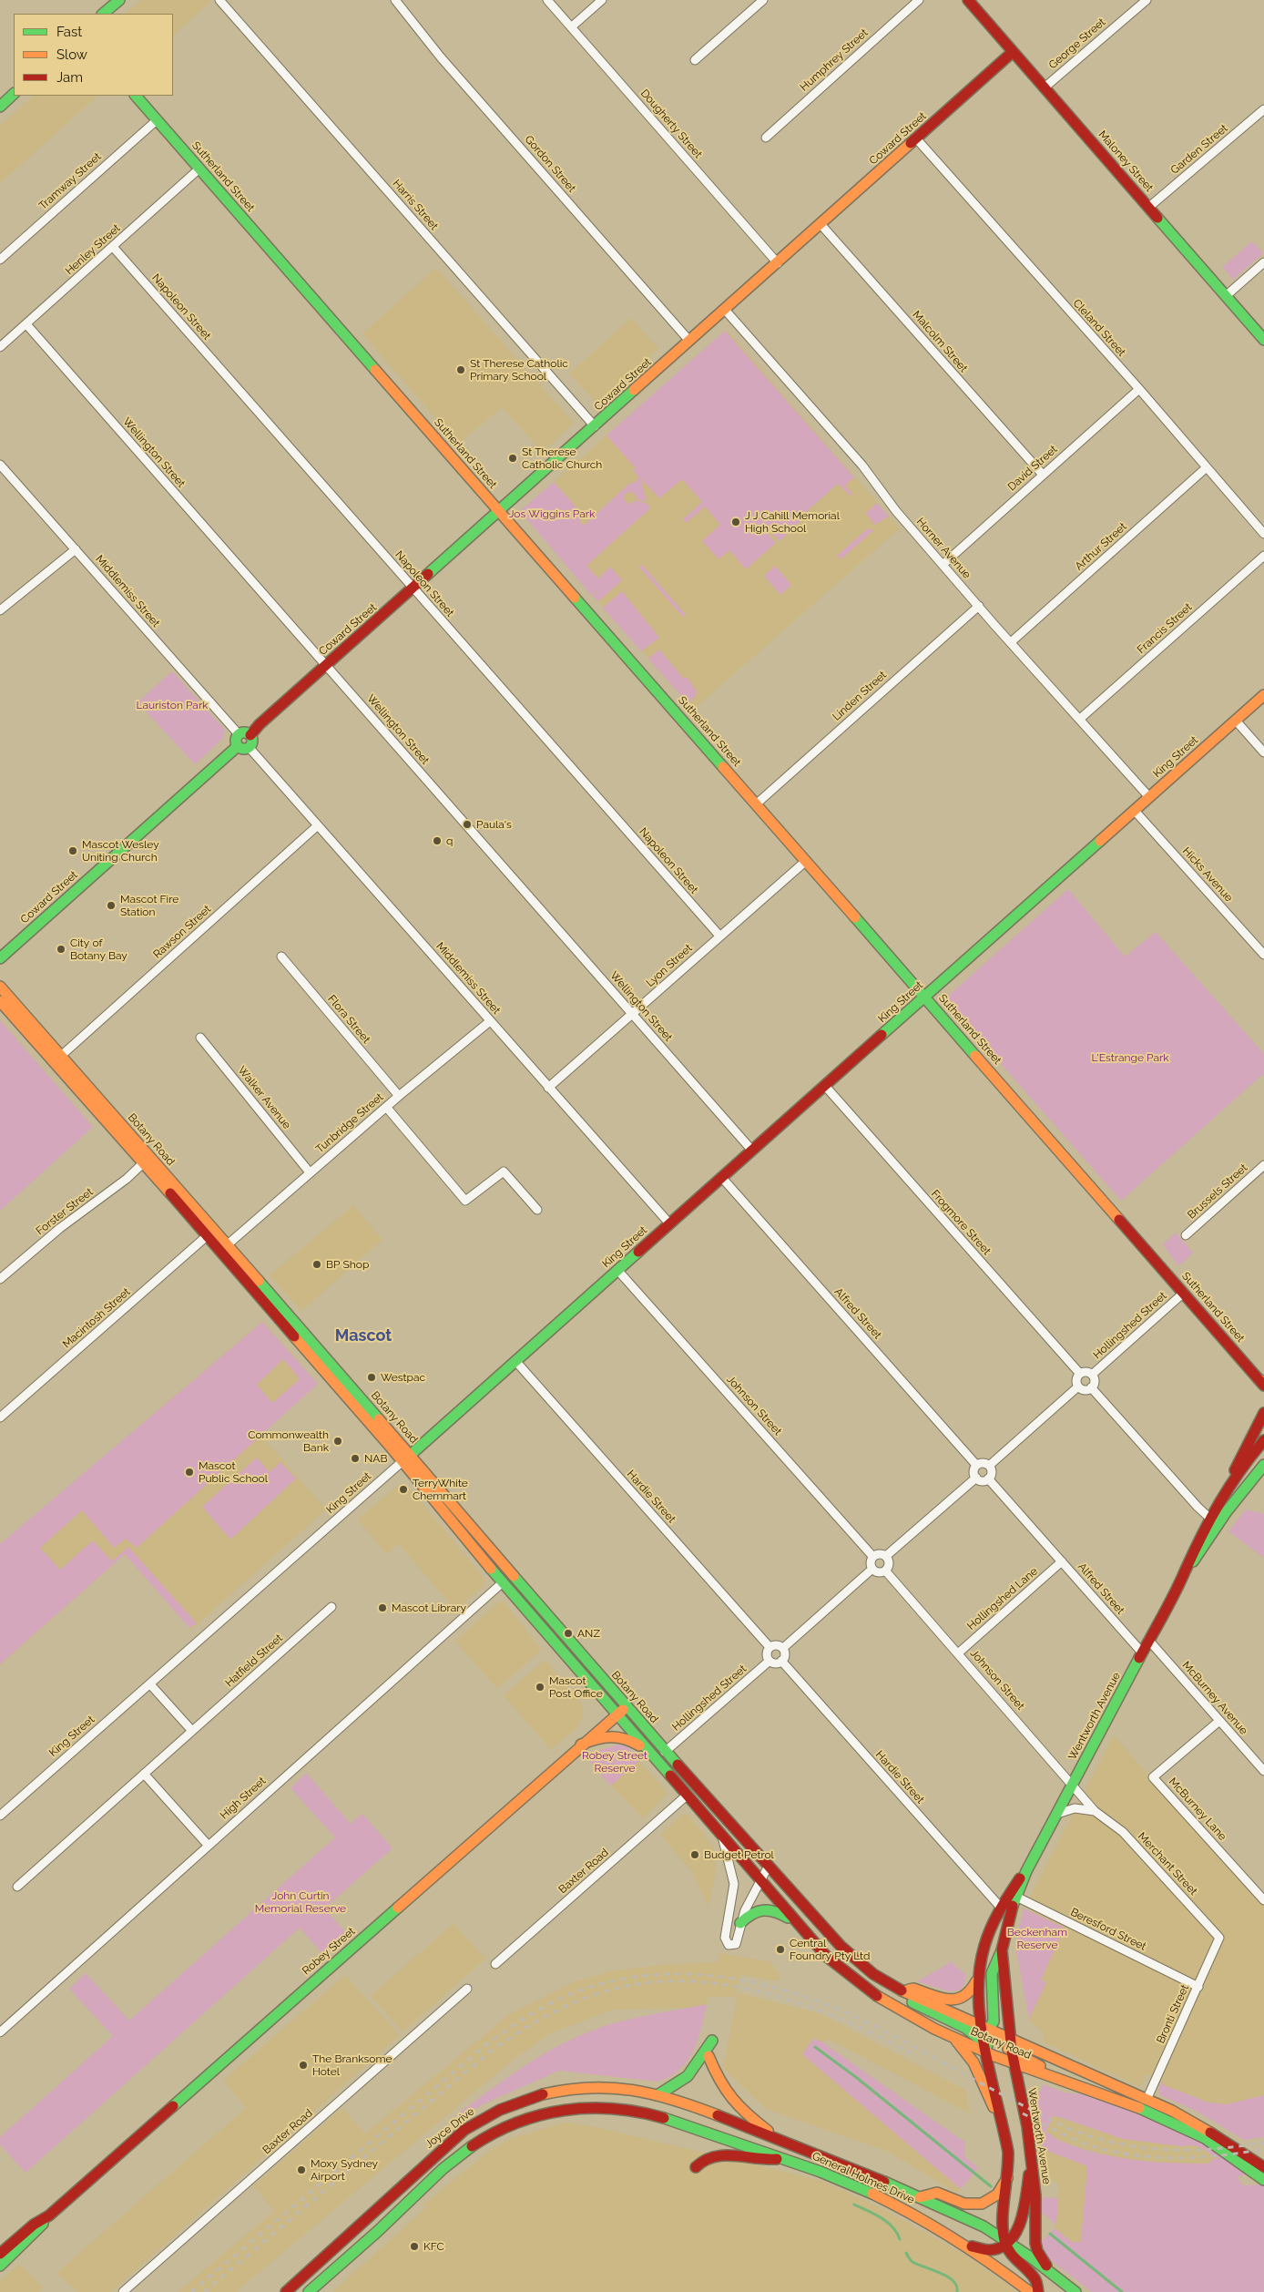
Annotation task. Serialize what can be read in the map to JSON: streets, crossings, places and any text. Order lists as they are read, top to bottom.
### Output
{
  "streets": {
    "main road": [
      "Coward Street",
      "Maloney Street",
      "Sutherland Street",
      "King Street",
      "Botany Road",
      "Wentworth Avenue",
      "Robey Street",
      "Joyce Drive",
      "General Holmes Drive"
    ],
    "street": [
      "George Street",
      "Humphrey Street",
      "Dougherty Street",
      "Garden Street",
      "Gordon Street",
      "Tramway Street",
      "Harris Street",
      "Henley Street",
      "Napoleon Street",
      "Cleland Street",
      "Malcolm Street",
      "Wellington Street",
      "David Street",
      "Arthur Street",
      "Horner Avenue",
      "Middlemiss Street",
      "Francis Street",
      "Linden Street",
      "Hicks Avenue",
      "Rawson Street",
      "Lyon Street",
      "Flora Street",
      "Walker Avenue",
      "Tunbridge Street",
      "Brussels Street",
      "Forster Street",
      "Frogmore Street",
      "Alfred Street",
      "Macintosh Street",
      "Hollingshed Street",
      "Johnson Street",
      "Hardie Street",
      "Hollingshed Lane",
      "Hatfield Street",
      "McBurney Avenue",
      "High Street",
      "McBurney Lane",
      "Merchant Street",
      "Baxter Road",
      "Beresford Street",
      "Bronti Street"
    ]
  },
  "crossings": [
    ["George Street", "Maloney Street"],
    ["Dougherty Street", "Coward Street"],
    ["Coward Street", "Maloney Street"],
    ["Coward Street", "Gordon Street"],
    ["Coward Street", "Sutherland Street"],
    ["Coward Street", "Harris Street"],
    ["Coward Street", "Napoleon Street"],
    ["Coward Street", "Cleland Street"],
    ["Coward Street", "Malcolm Street"],
    ["Coward Street", "Wellington Street"],
    ["Coward Street", "Horner Avenue"],
    ["Coward Street", "Middlemiss Street"],
    ["Garden Street", "Maloney Street"],
    ["Sutherland Street", "Tramway Street"],
    ["Sutherland Street", "Henley Street"],
    ["Sutherland Street", "Linden Street"],
    ["Sutherland Street", "King Street"],
    ["Sutherland Street", "Lyon Street"],
    ["Sutherland Street", "Hollingshed Street"],
    ["Henley Street", "Napoleon Street"],
    ["Henley Street", "Wellington Street"],
    ["Napoleon Street", "Lyon Street"],
    ["Cleland Street", "David Street"],
    ["Cleland Street", "Arthur Street"],
    ["Malcolm Street", "David Street"],
    ["Wellington Street", "King Street"],
    ["Wellington Street", "Lyon Street"],
    ["David Street", "Horner Avenue"],
    ["Arthur Street", "Horner Avenue"],
    ["Horner Avenue", "Francis Street"],
    ["Horner Avenue", "Linden Street"],
    ["Horner Avenue", "King Street"],
    ["Middlemiss Street", "King Street"],
    ["Middlemiss Street", "Rawson Street"],
    ["Middlemiss Street", "Lyon Street"],
    ["Middlemiss Street", "Tunbridge Street"],
    ["King Street", "Hicks Avenue"],
    ["King Street", "Botany Road"],
    ["King Street", "Frogmore Street"],
    ["King Street", "Alfred Street"],
    ["King Street", "Johnson Street"],
    ["King Street", "Hardie Street"],
    ["Rawson Street", "Botany Road"],
    ["Flora Street", "Tunbridge Street"],
    ["Walker Avenue", "Tunbridge Street"],
    ["Tunbridge Street", "Botany Road"],
    ["Botany Road", "Forster Street"],
    ["Botany Road", "Macintosh Street"],
    ["Botany Road", "Hollingshed Street"],
    ["Botany Road", "Wentworth Avenue"],
    ["Botany Road", "High Street"],
    ["Botany Road", "Baxter Road"],
    ["Botany Road", "Robey Street"],
    ["Botany Road", "Bronti Street"],
    ["Frogmore Street", "Hollingshed Street"],
    ["Alfred Street", "Hollingshed Lane"],
    ["Alfred Street", "Wentworth Avenue"],
    ["Hollingshed Street", "Hardie Street"],
    ["Johnson Street", "Hollingshed Lane"],
    ["Johnson Street", "Wentworth Avenue"],
    ["Johnson Street", "Merchant Street"],
    ["Hardie Street", "Wentworth Avenue"],
    ["McBurney Avenue", "Wentworth Avenue"],
    ["McBurney Avenue", "McBurney Lane"],
    ["Wentworth Avenue", "Merchant Street"],
    ["Wentworth Avenue", "Beresford Street"],
    ["Wentworth Avenue", "General Holmes Drive"],
    ["Merchant Street", "Bronti Street"],
    ["Beresford Street", "Bronti Street"],
    ["Joyce Drive", "General Holmes Drive"]
  ],
  "districts": ["Mascot"],
  "parks": [
    "Jos Wiggins Park",
    "Lauriston Park",
    "L'Estrange Park",
    "Robey Street Reserve",
    "John Curtin Memorial Reserve",
    "Beckenham Reserve"
  ],
  "places": [
    "St Therese Catholic Primary School",
    "St Therese Catholic Church",
    "J J Cahill Memorial High School",
    "Paula's",
    "q",
    "Mascot Wesley Uniting Church",
    "Mascot Fire Station",
    "City of Botany Bay",
    "BP Shop",
    "Westpac",
    "Commonwealth Bank",
    "NAB",
    "Mascot Public School",
    "TerryWhite Chemmart",
    "Mascot Library",
    "ANZ",
    "Mascot Post Office",
    "Budget Petrol",
    "Central Foundry Pty Ltd",
    "The Branksome Hotel",
    "Moxy Sydney Airport",
    "KFC"
  ],
  "legend": ["Fast", "Slow", "Jam"]
}
